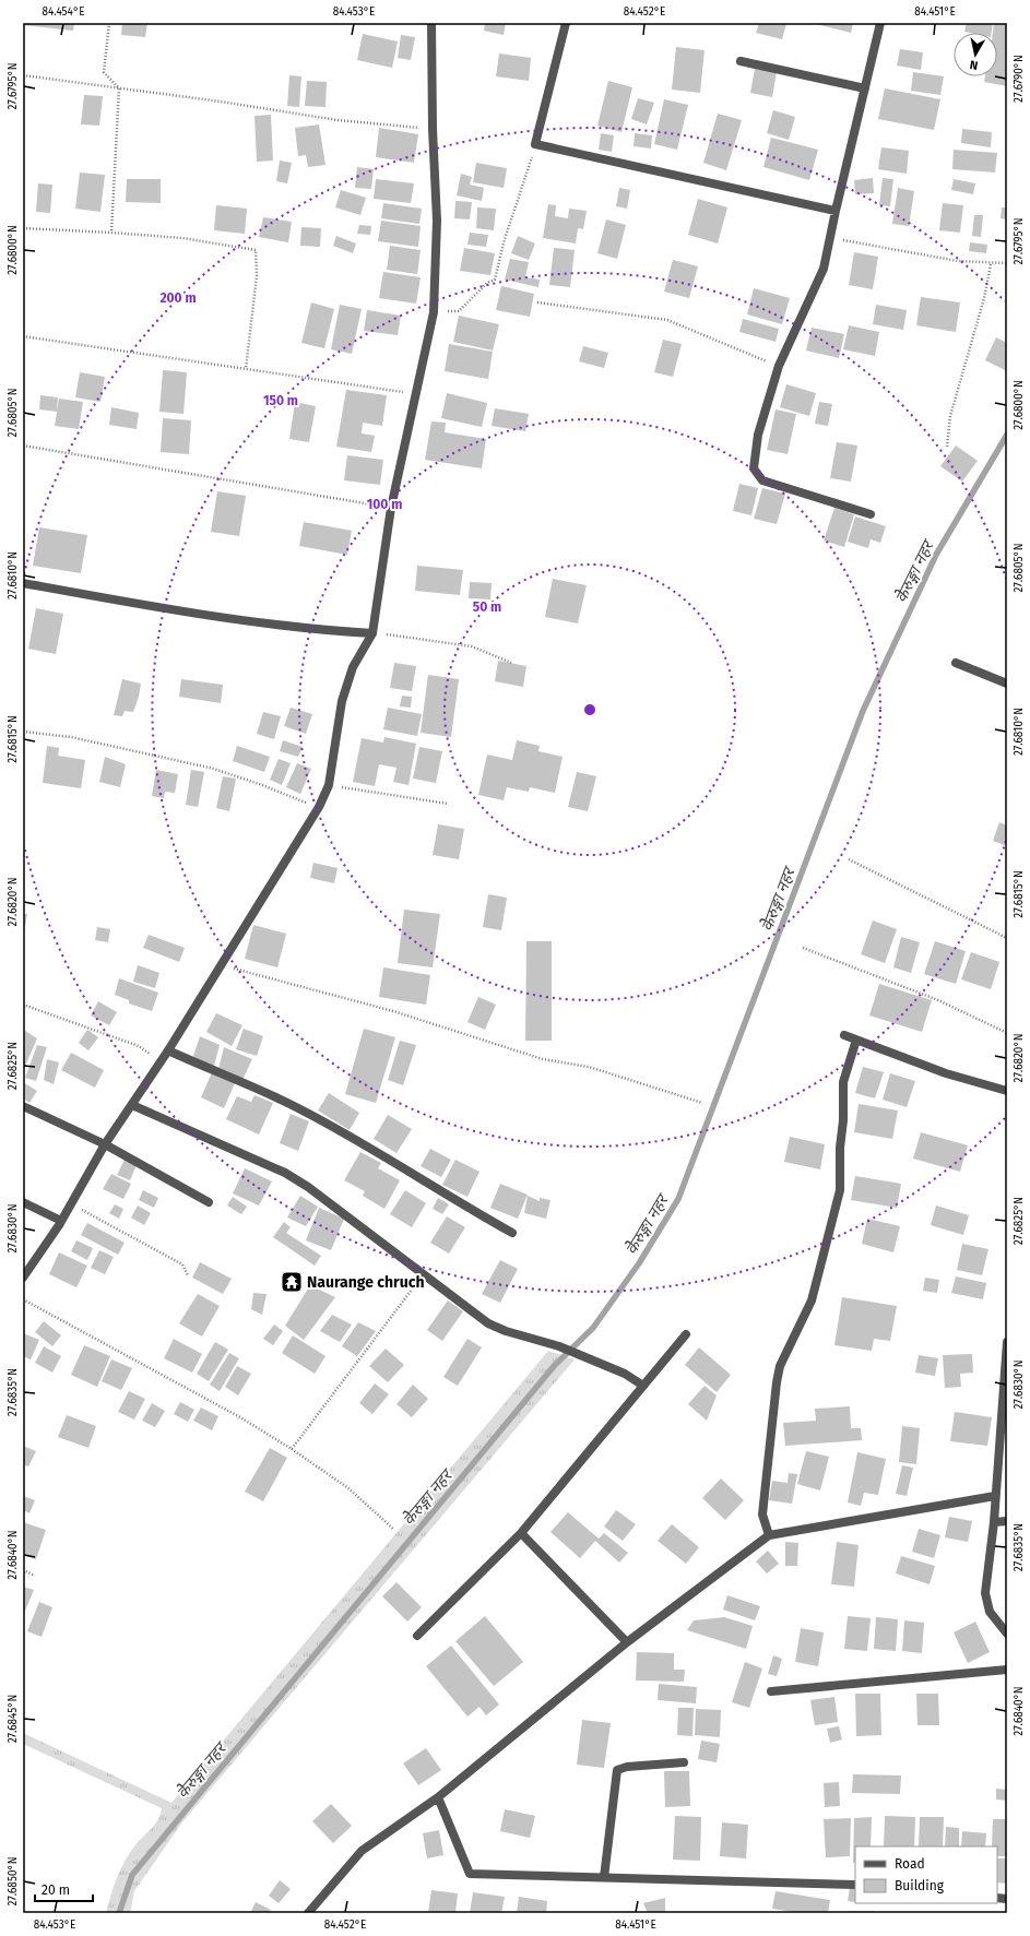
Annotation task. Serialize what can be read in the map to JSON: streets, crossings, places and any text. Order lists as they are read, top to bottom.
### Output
{
  "water": ["केेरुङ्गा नहर"],
  "places": {
    "temple": ["Naurange chruch"]
  },
  "legend": ["Road", "Building"],
  "scale_bar": "20 m",
  "north": "bottom",
  "coordinates": [
    "84.454°E",
    "84.453°E",
    "84.452°E",
    "84.451°E",
    "27.6790°N",
    "27.6795°N",
    "27.6800°N",
    "27.6805°N",
    "27.6810°N",
    "27.6815°N",
    "27.6820°N",
    "27.6825°N",
    "27.6830°N",
    "27.6835°N",
    "27.6840°N",
    "27.6845°N",
    "27.6850°N"
  ],
  "rings": [
    "200 m",
    "150 m",
    "100 m",
    "50 m"
  ]
}
